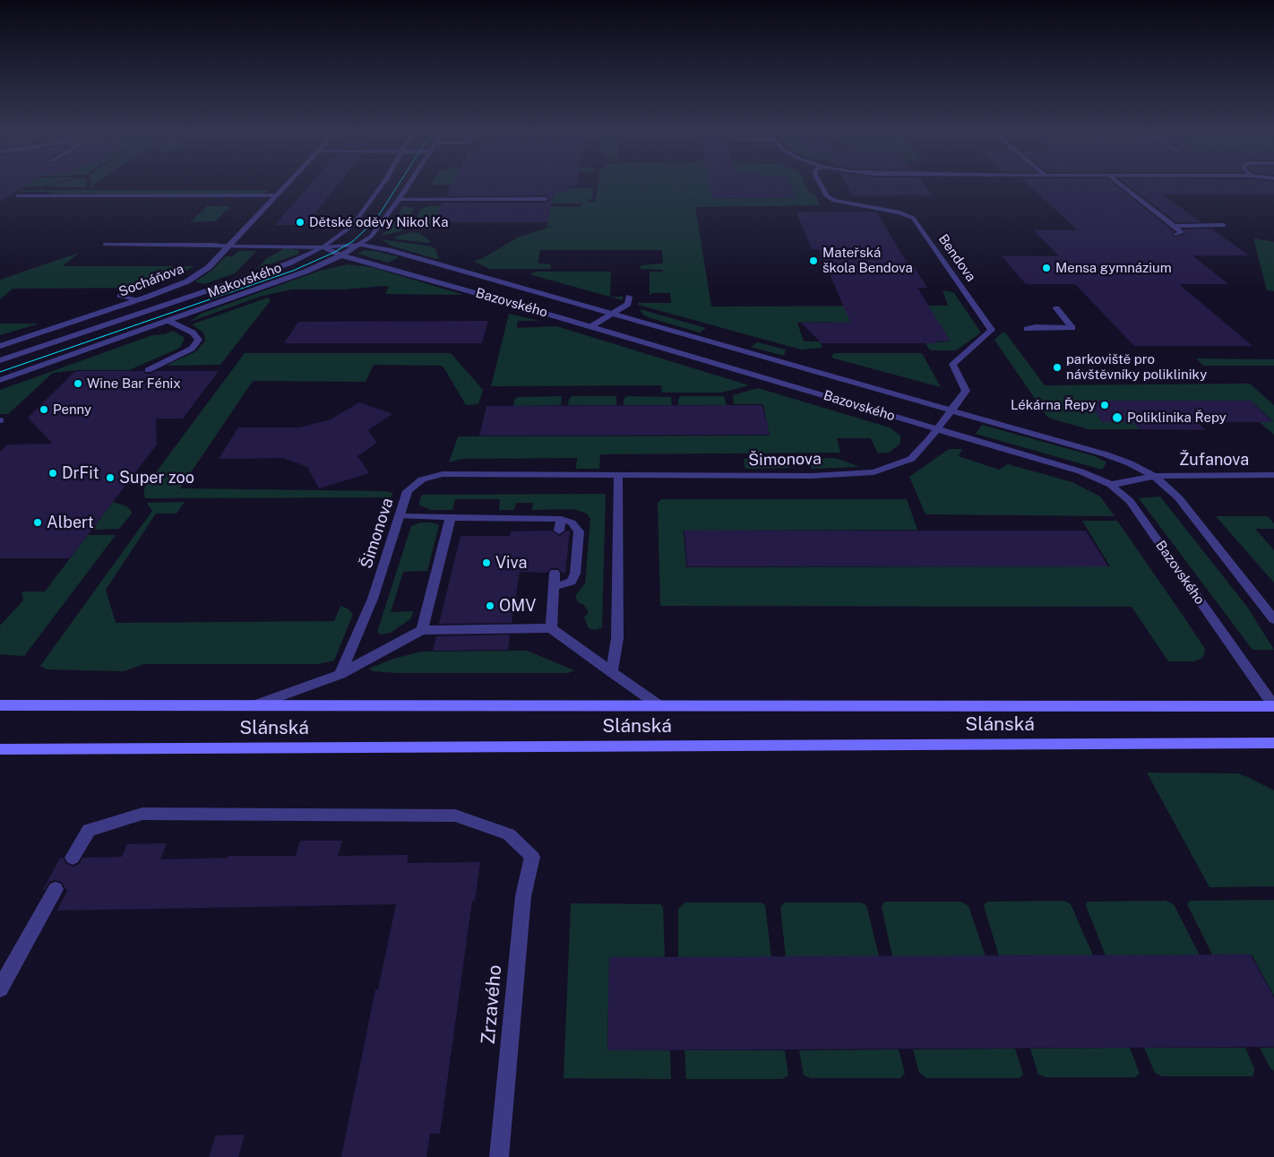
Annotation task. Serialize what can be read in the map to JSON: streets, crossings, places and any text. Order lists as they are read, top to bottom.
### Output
{
  "streets": {
    "main road": ["Slánská"],
    "street": [
      "Bendova",
      "Socháňova",
      "Makovského",
      "Bazovského",
      "Šimonova",
      "Žufanova",
      "Zrzavého"
    ]
  },
  "crossings": [
    ["Bendova", "Bazovského"],
    ["Bendova", "Šimonova"],
    ["Socháňova", "Bazovského"],
    ["Makovského", "Bazovského"],
    ["Bazovského", "Šimonova"],
    ["Bazovského", "Žufanova"],
    ["Bazovského", "Slánská"]
  ],
  "places": [
    "Dětské oděvy Nikol Ka",
    "Mateřská škola Bendova",
    "Mensa gymnázium",
    "parkoviště pro návštěvníky polikliniky",
    "Wine Bar Fénix",
    "Lékárna Řepy",
    "Penny",
    "Poliklinika Řepy",
    "DrFit",
    "Super zoo",
    "Albert",
    "Viva",
    "OMV"
  ]
}
